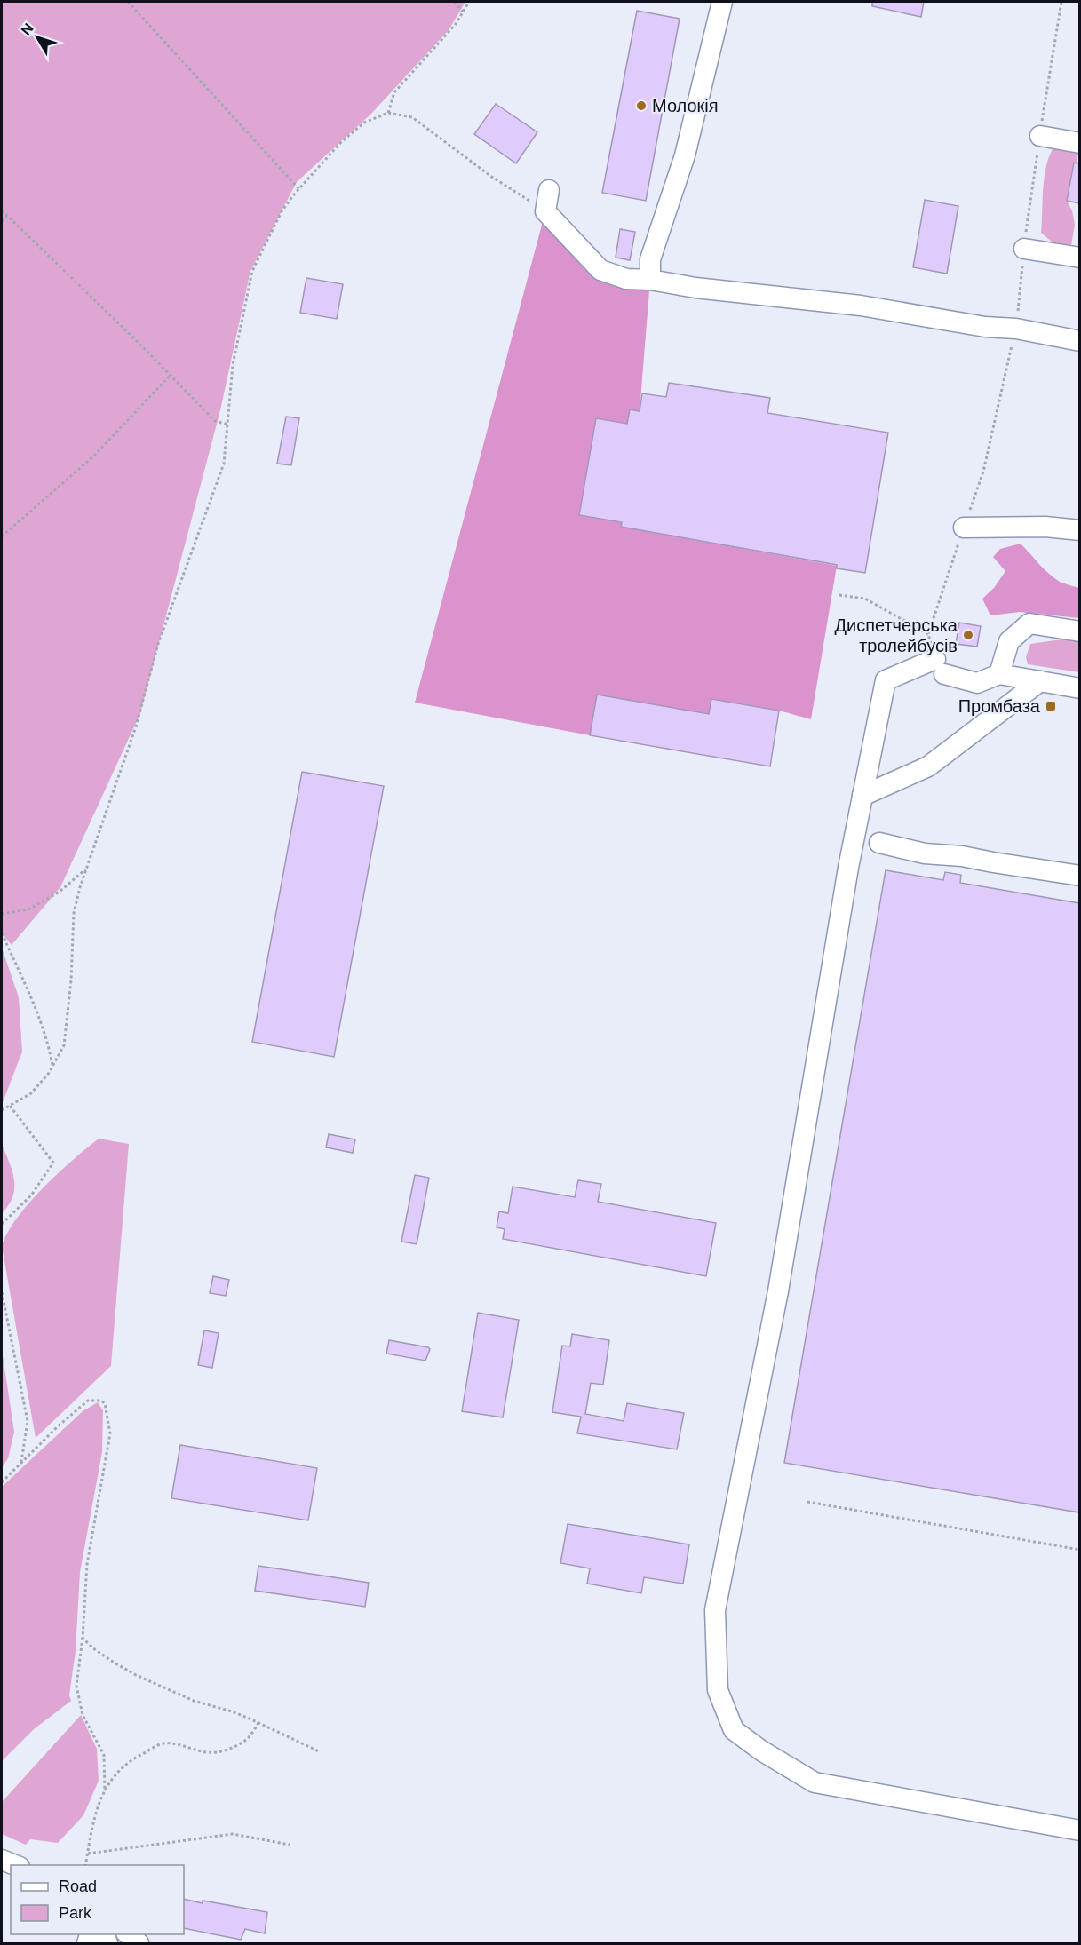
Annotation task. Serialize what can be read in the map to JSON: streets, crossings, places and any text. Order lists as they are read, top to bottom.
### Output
{
  "places": {
    "other": ["Молокія", "Диспетчерська тролейбусів"],
    "transit": ["Промбаза"]
  },
  "legend": ["Road", "Park"],
  "north": "top left"
}
